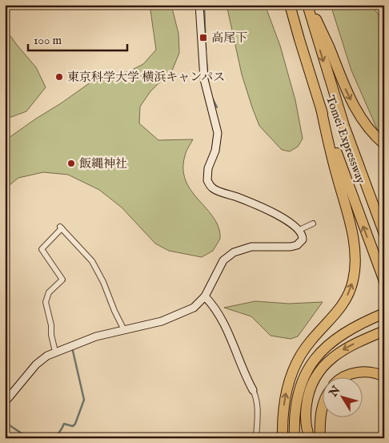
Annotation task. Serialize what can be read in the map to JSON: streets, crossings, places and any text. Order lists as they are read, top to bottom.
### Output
{
  "streets": {
    "highway": ["Tomei Expressway"]
  },
  "places": {
    "transit": ["高尾下"],
    "other": ["東京科学大学 横浜キャンパス", "飯縄神社"]
  },
  "scale_bar": "100 m",
  "north": "top left"
}
